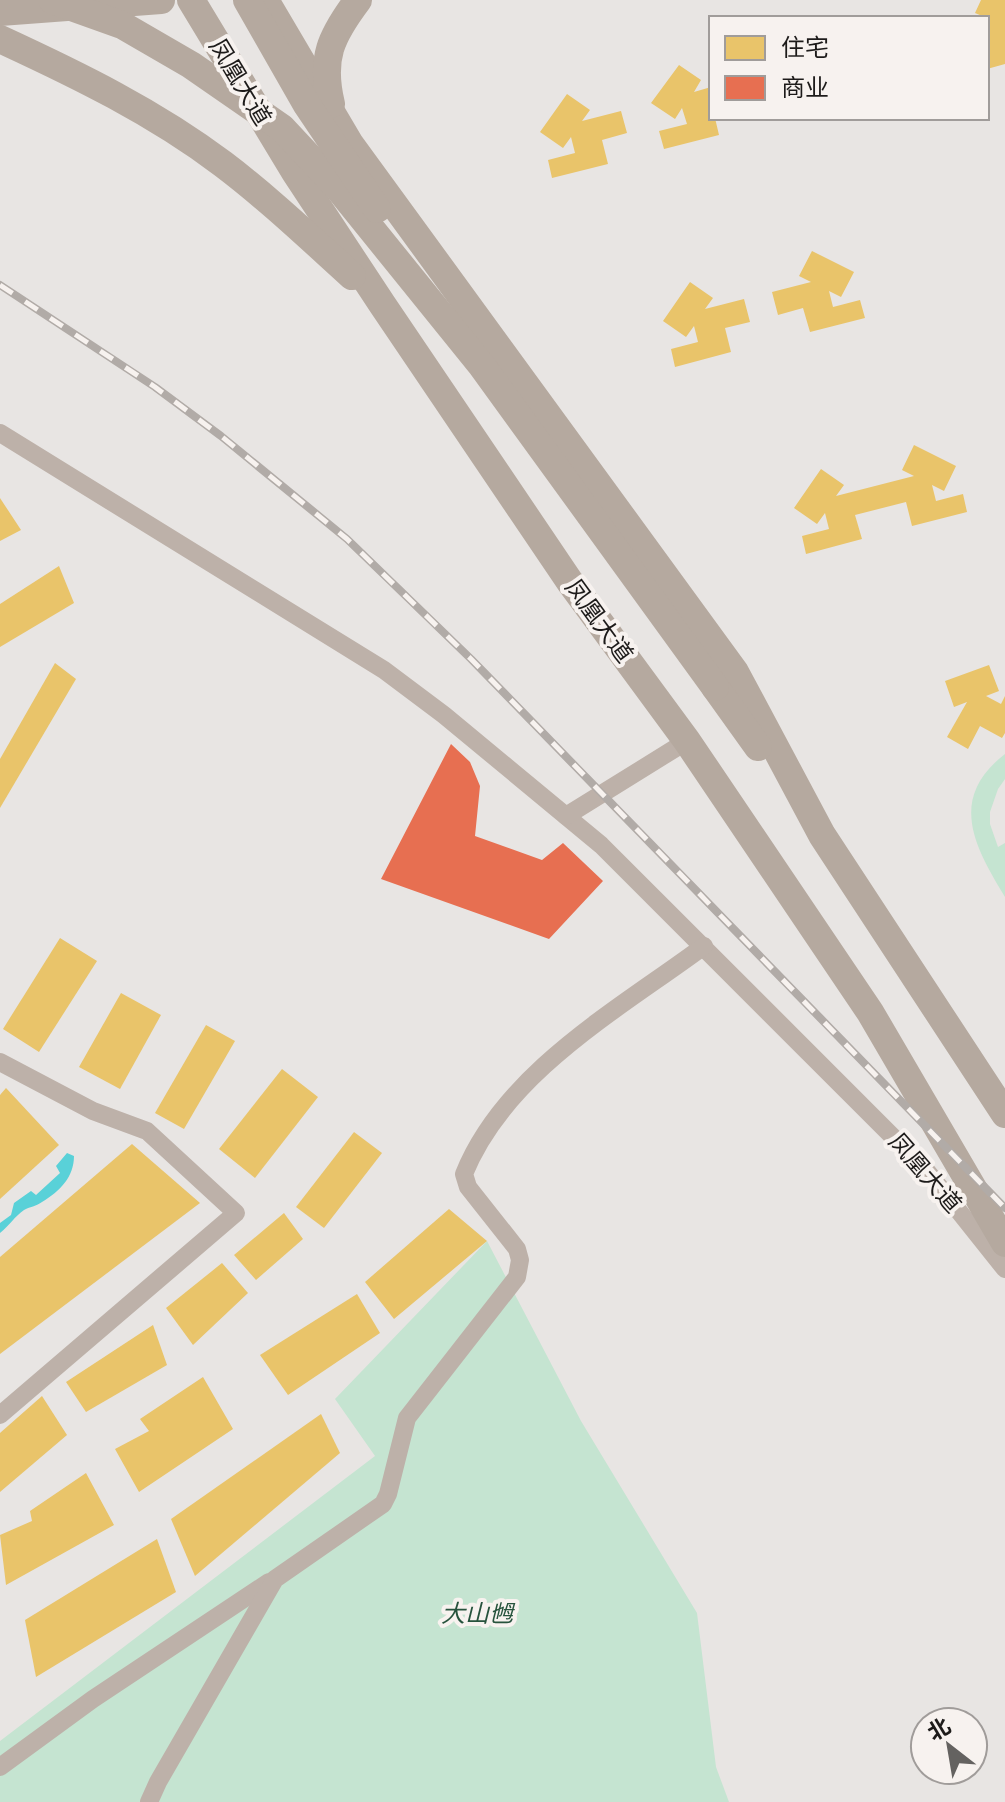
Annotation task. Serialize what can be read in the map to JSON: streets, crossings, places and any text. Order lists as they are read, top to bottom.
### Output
{
  "streets": {
    "main road": ["凤凰大道"]
  },
  "parks": ["大山乸"],
  "legend": ["住宅", "商业"],
  "north": "top left"
}
